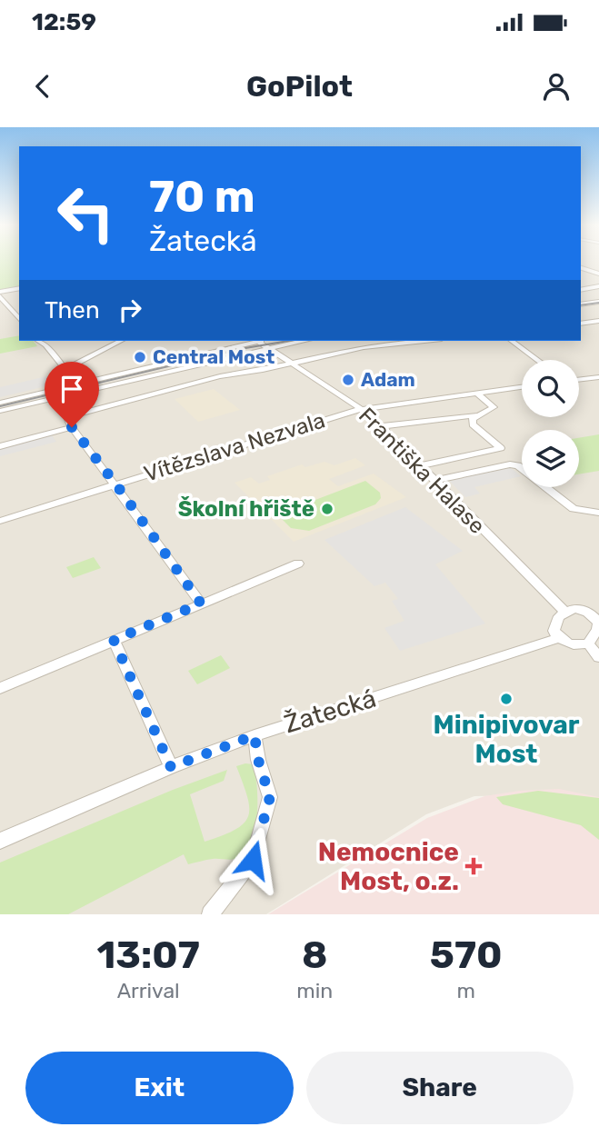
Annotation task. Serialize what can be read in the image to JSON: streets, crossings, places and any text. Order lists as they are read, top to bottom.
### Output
{
  "streets": {
    "street": ["Vítězslava Nezvala", "Františka Halase", "Žatecká"]
  },
  "crossings": [
    ["Vítězslava Nezvala", "Františka Halase"],
    ["Františka Halase", "Žatecká"]
  ],
  "places": {
    "other": [
      "Central Most",
      "Adam",
      "Školní hřiště",
      "Minipivovar Most"
    ],
    "health": ["Nemocnice Most, o.z."]
  },
  "page": {
    "status": "12:59",
    "header": "GoPilot",
    "turn": ["70 m", "Žatecká"],
    "then": "Then",
    "eta": [
      "13:07",
      "Arrival",
      "8",
      "min",
      "570",
      "m"
    ],
    "buttons": ["Exit", "Share"]
  }
}
